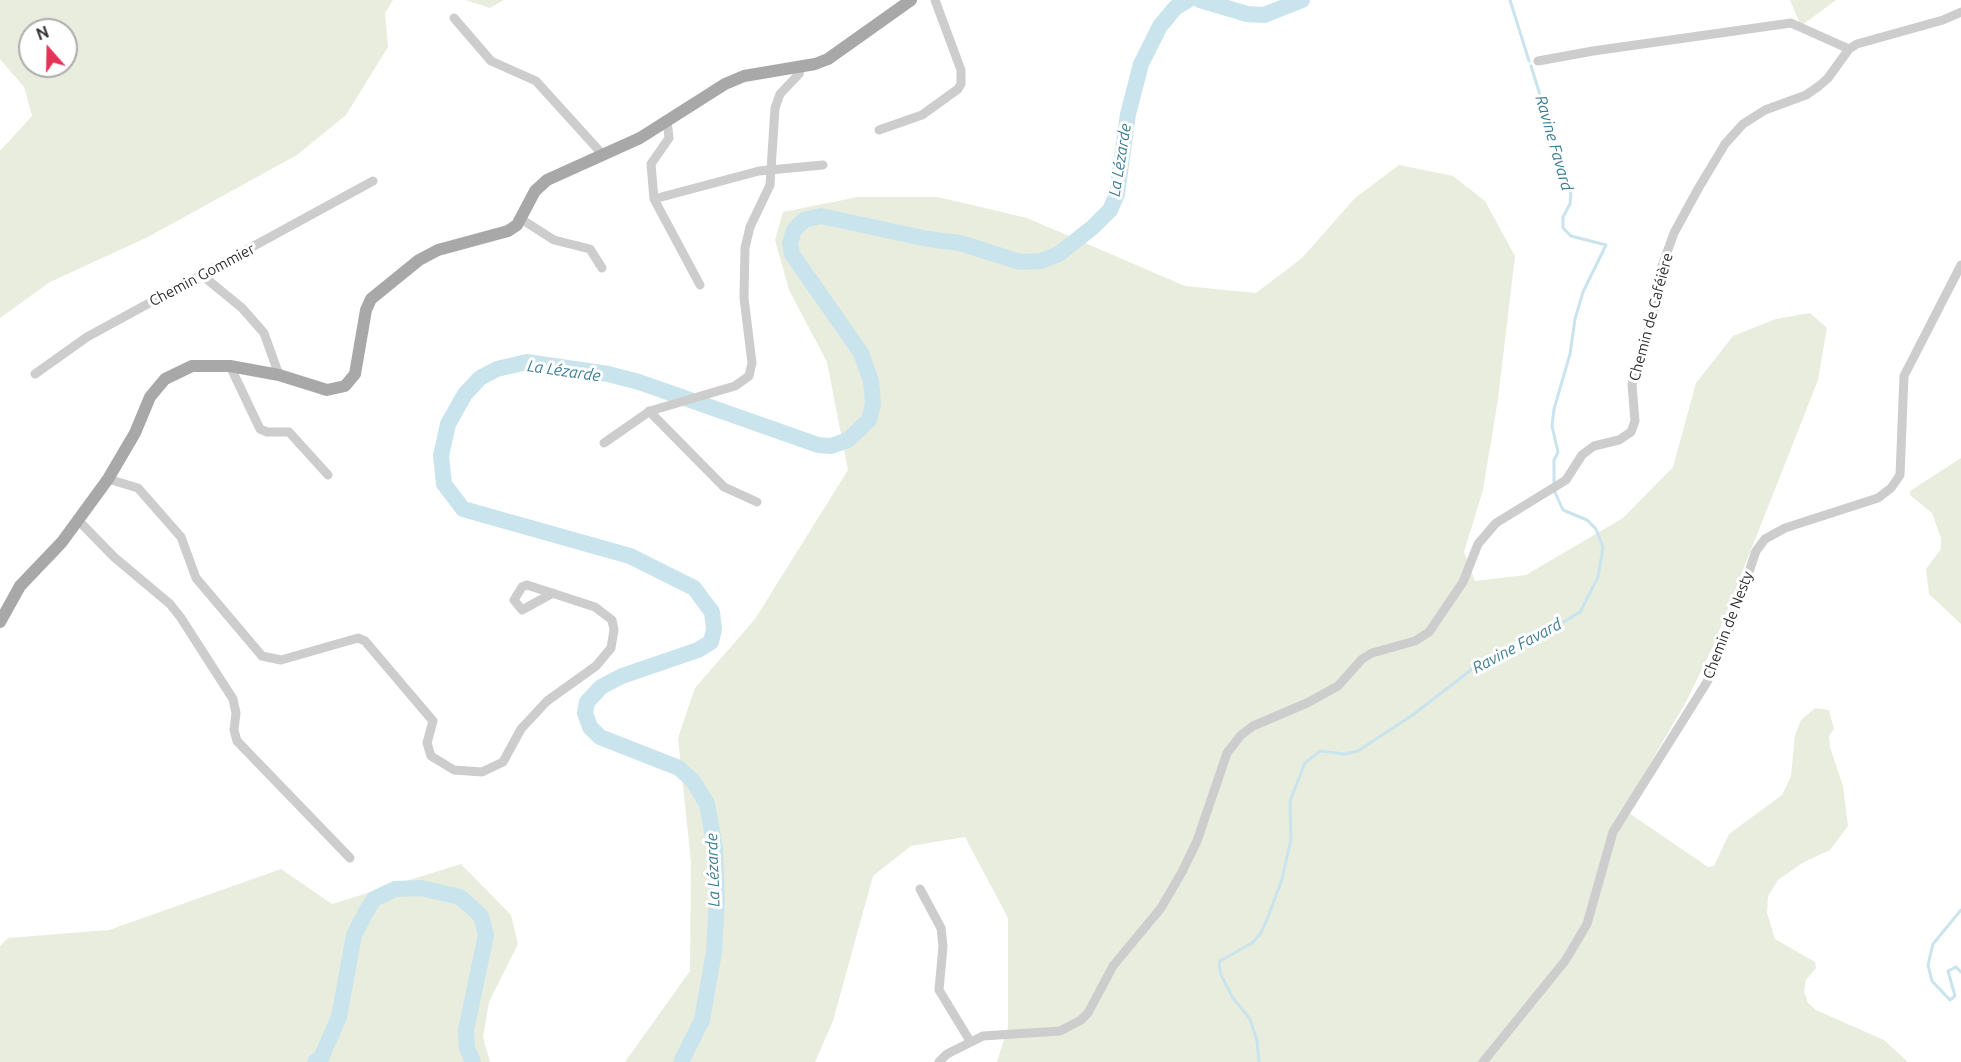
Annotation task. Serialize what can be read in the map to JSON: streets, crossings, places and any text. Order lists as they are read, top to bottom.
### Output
{
  "streets": {
    "street": ["Chemin Gommier", "Chemin de Caféière", "Chemin de Nesty"]
  },
  "water": ["Ravine Favard", "La Lézarde"],
  "north": "top"
}
